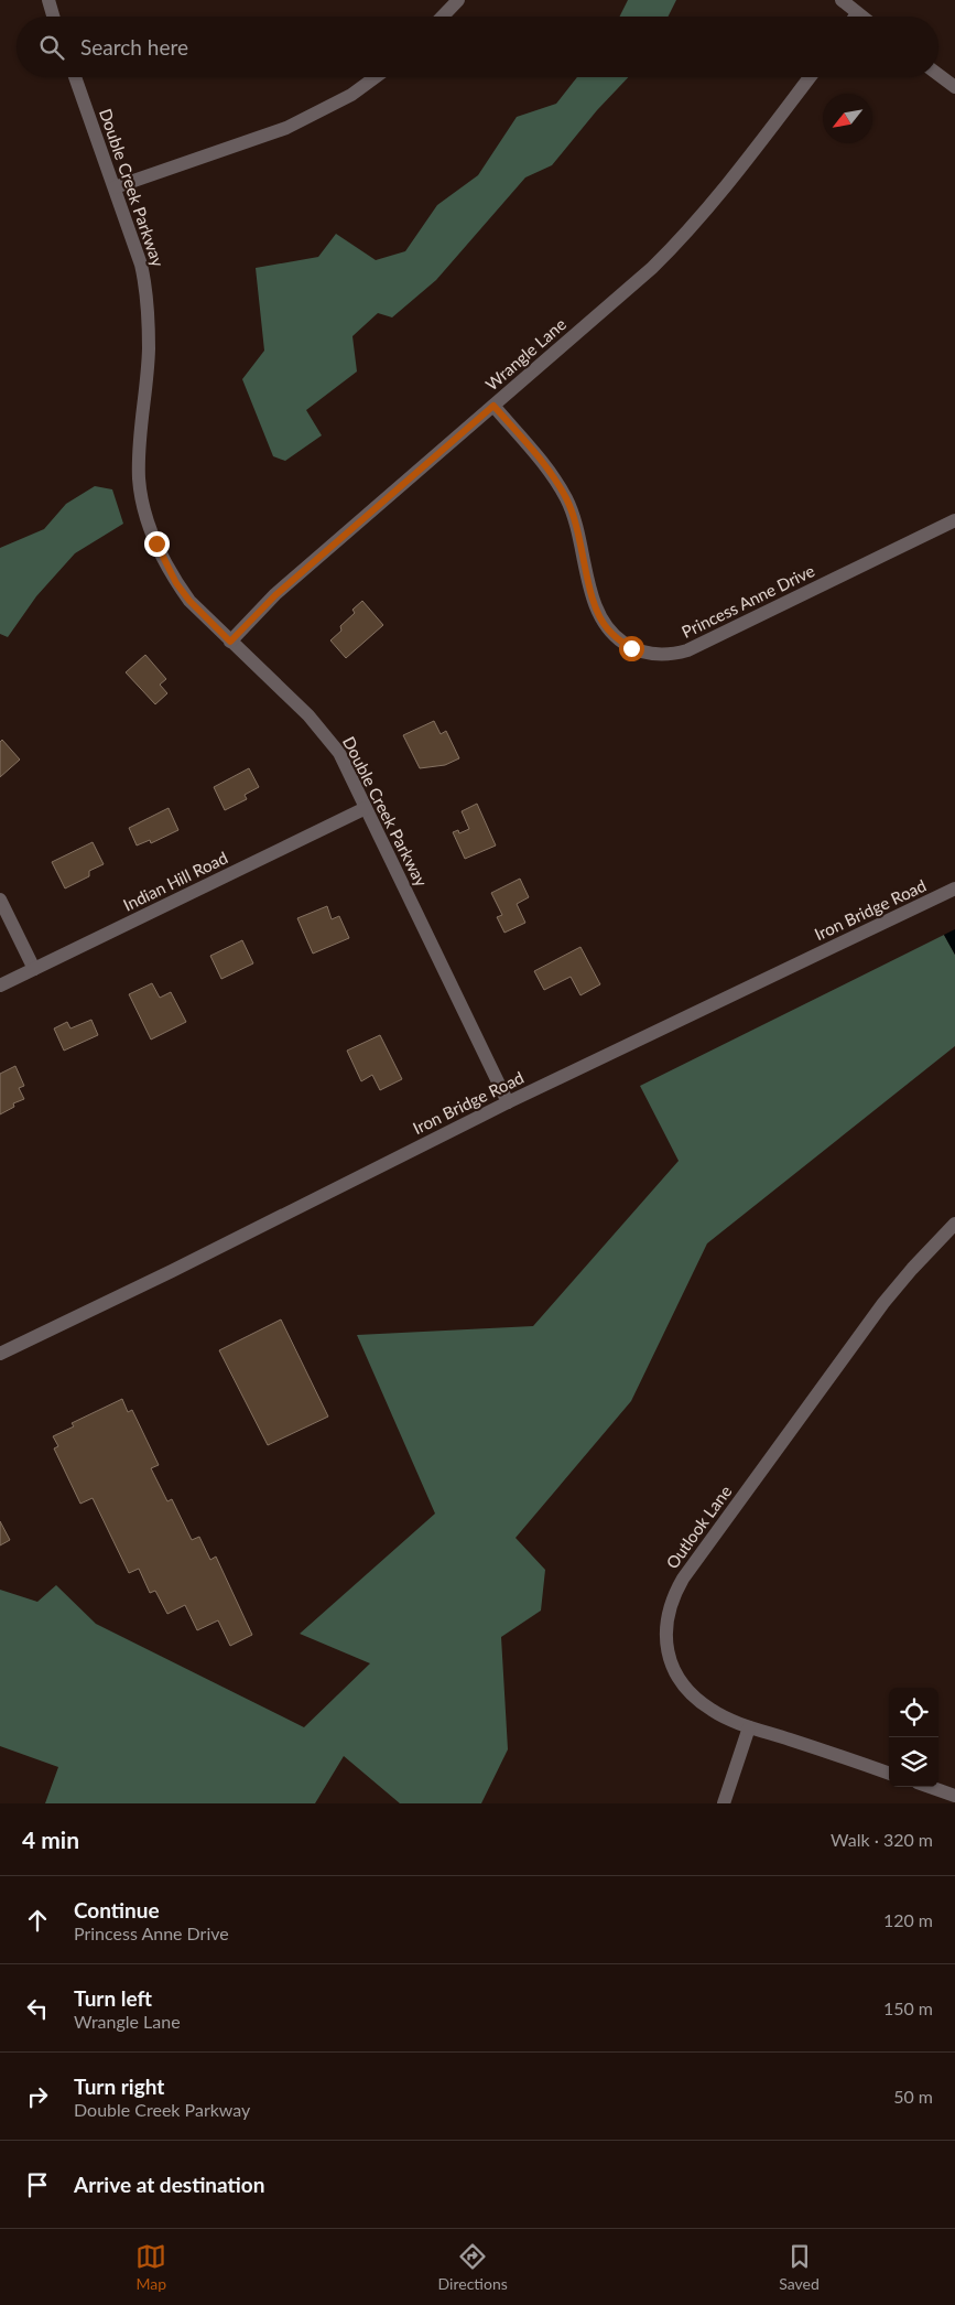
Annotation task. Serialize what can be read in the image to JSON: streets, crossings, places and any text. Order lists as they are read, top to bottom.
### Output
{
  "streets": {
    "street": [
      "Double Creek Parkway",
      "Wrangle Lane",
      "Princess Anne Drive",
      "Indian Hill Road",
      "Iron Bridge Road",
      "Outlook Lane"
    ]
  },
  "crossings": [
    ["Double Creek Parkway", "Wrangle Lane"],
    ["Double Creek Parkway", "Indian Hill Road"],
    ["Double Creek Parkway", "Iron Bridge Road"],
    ["Wrangle Lane", "Princess Anne Drive"]
  ],
  "north": "bottom left",
  "page": {
    "search": "Search here",
    "heading": ["4 min", "Walk · 320 m"],
    "list": [
      ["Continue", "Princess Anne Drive", "120 m"],
      ["Turn left", "Wrangle Lane", "150 m"],
      ["Turn right", "Double Creek Parkway", "50 m"],
      "Arrive at destination"
    ],
    "nav": ["Map", "Directions", "Saved"]
  }
}
